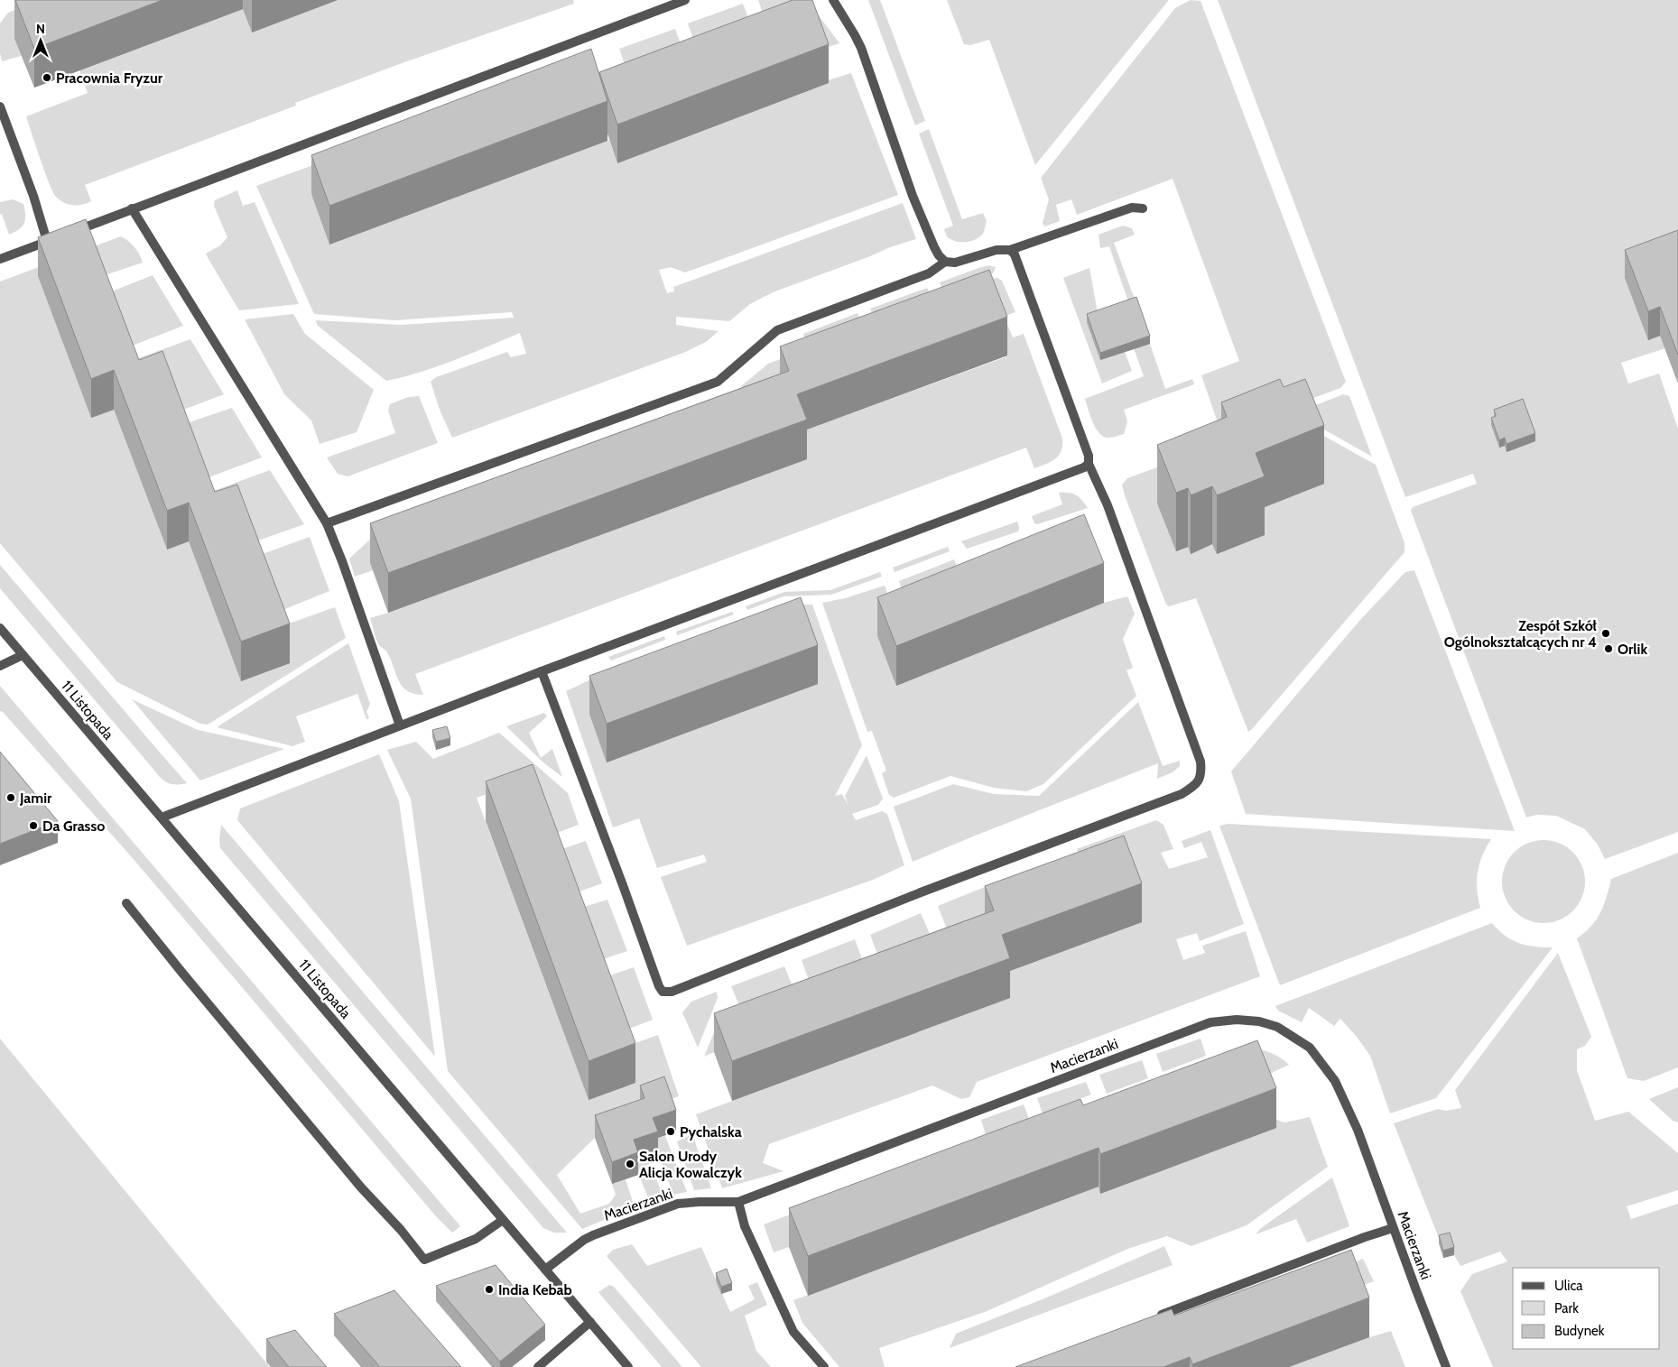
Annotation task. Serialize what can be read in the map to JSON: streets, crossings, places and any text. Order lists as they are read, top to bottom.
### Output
{
  "streets": {
    "street": ["11 Listopada", "Macierzanki"]
  },
  "crossings": [
    ["11 Listopada", "Macierzanki"]
  ],
  "places": [
    "Pracownia Fryzur",
    "Zespół Szkół Ogólnokształcących nr 4",
    "Orlik",
    "Jamir",
    "Da Grasso",
    "Pychalska",
    "Salon Urody Alicja Kowalczyk",
    "India Kebab"
  ],
  "legend": ["Ulica", "Park", "Budynek"],
  "north": "top"
}
